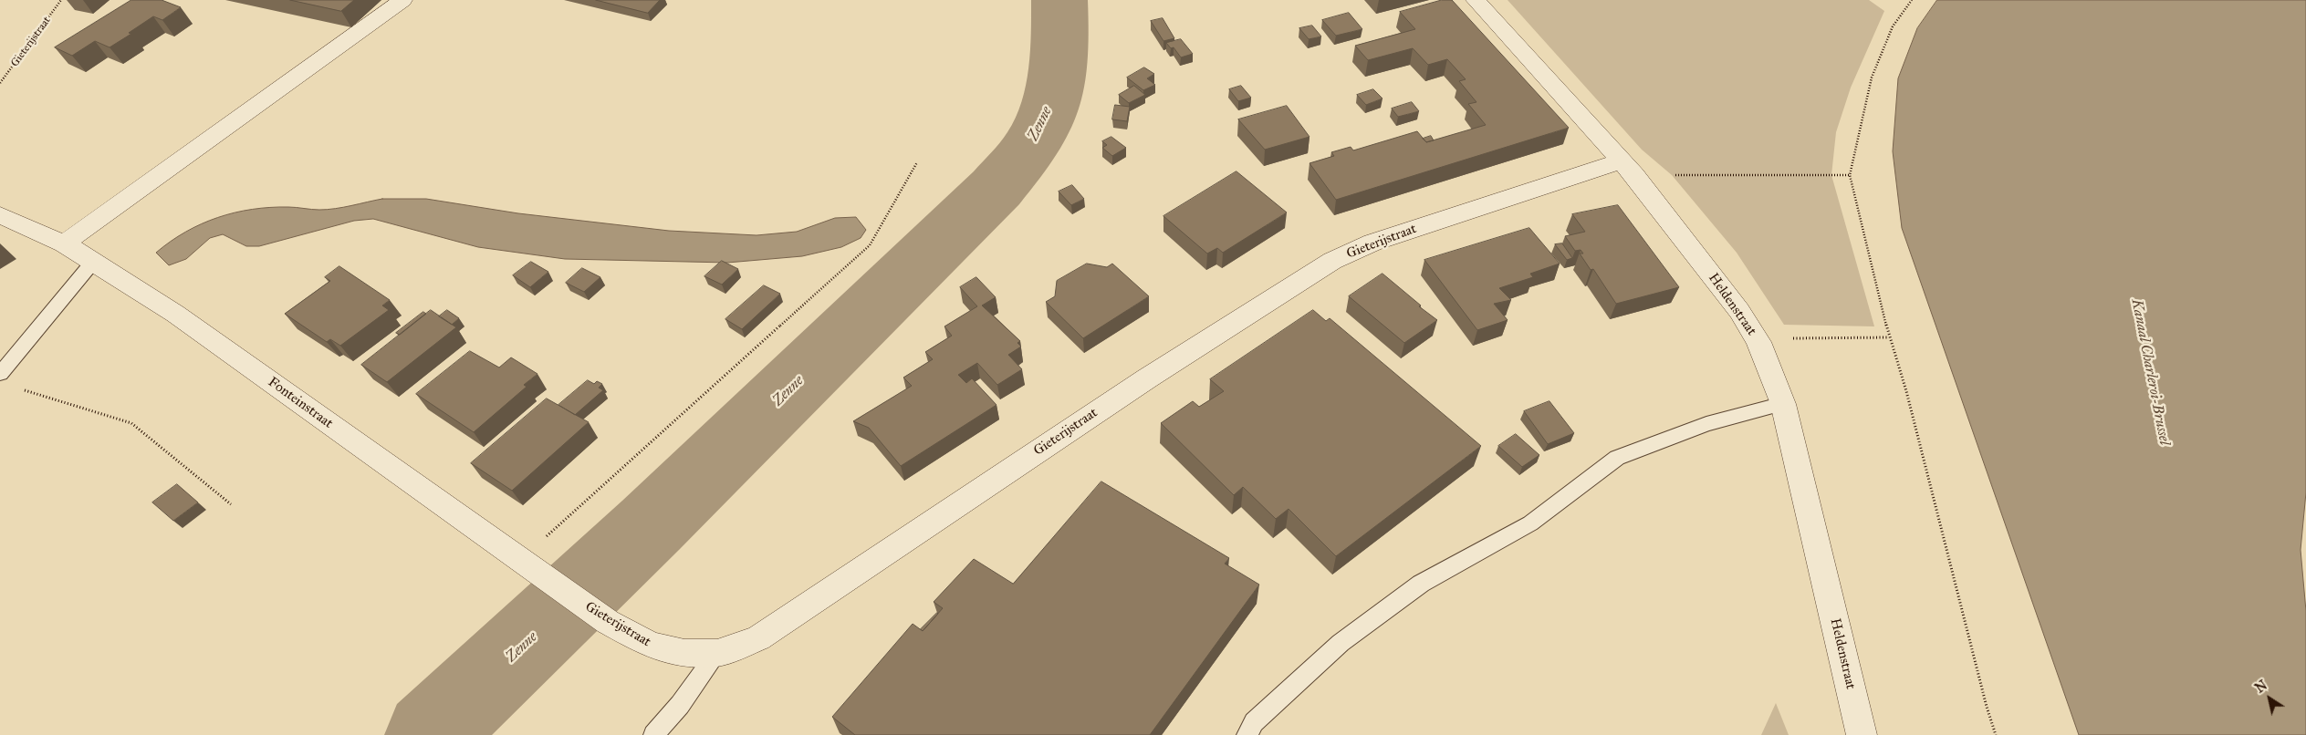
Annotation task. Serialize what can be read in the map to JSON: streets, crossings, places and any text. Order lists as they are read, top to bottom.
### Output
{
  "streets": {
    "street": ["Gieterijstraat", "Heldenstraat", "Fonteinstraat"]
  },
  "crossings": [
    ["Gieterijstraat", "Heldenstraat"],
    ["Gieterijstraat", "Fonteinstraat"]
  ],
  "water": ["Zenne", "Kanaal Charleroi-Brussel"],
  "north": "top left"
}
